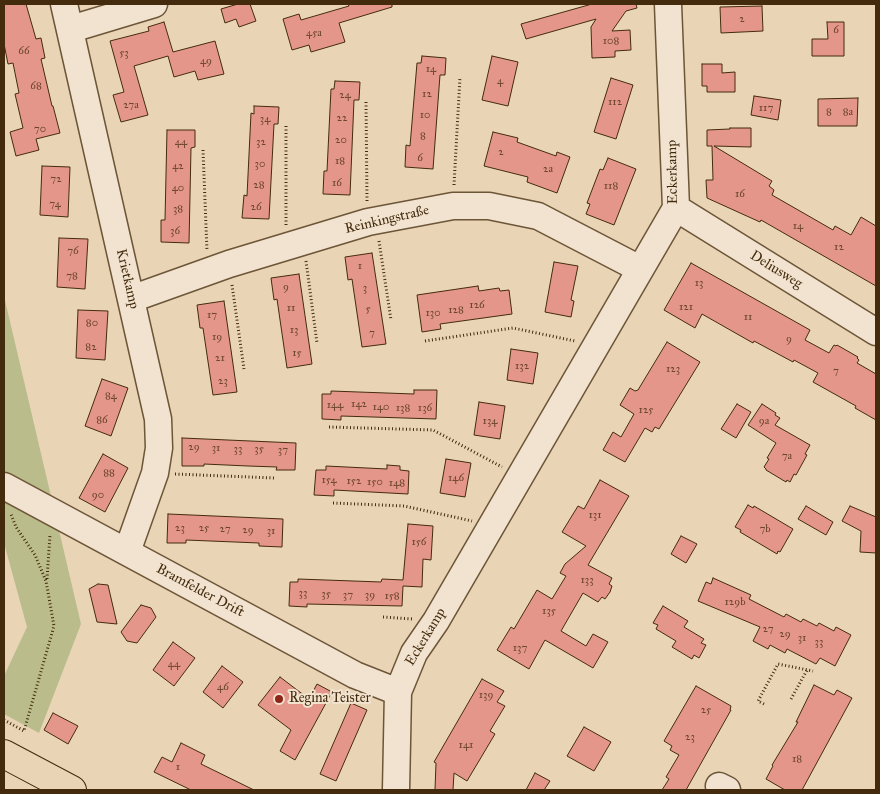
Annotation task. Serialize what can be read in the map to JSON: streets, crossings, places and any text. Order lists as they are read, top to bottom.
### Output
{
  "streets": {
    "street": [
      "Eckerkamp",
      "Reinkingstraße",
      "Deliusweg",
      "Krietkamp",
      "Bramfelder Drift"
    ]
  },
  "crossings": [
    ["Eckerkamp", "Reinkingstraße"],
    ["Eckerkamp", "Deliusweg"],
    ["Eckerkamp", "Bramfelder Drift"],
    ["Reinkingstraße", "Krietkamp"],
    ["Krietkamp", "Bramfelder Drift"]
  ],
  "places": ["Regina Teister"],
  "house_numbers": [
    "2",
    "6",
    "45a",
    "108",
    "66",
    "53",
    "49",
    "14",
    "4",
    "68",
    "12",
    "24",
    "112",
    "27a",
    "117",
    "8",
    "8a",
    "10",
    "22",
    "34",
    "70",
    "8",
    "20",
    "44",
    "32",
    "2",
    "6",
    "18",
    "30",
    "42",
    "2a",
    "72",
    "16",
    "28",
    "118",
    "40",
    "16",
    "74",
    "26",
    "38",
    "14",
    "36",
    "12",
    "76",
    "1",
    "78",
    "13",
    "9",
    "3",
    "126",
    "121",
    "11",
    "5",
    "128",
    "130",
    "17",
    "11",
    "80",
    "13",
    "7",
    "19",
    "9",
    "82",
    "15",
    "21",
    "132",
    "123",
    "7",
    "23",
    "84",
    "142",
    "144",
    "140",
    "138",
    "136",
    "125",
    "86",
    "134",
    "9a",
    "29",
    "31",
    "33",
    "35",
    "37",
    "7a",
    "88",
    "146",
    "154",
    "152",
    "150",
    "148",
    "90",
    "131",
    "23",
    "25",
    "27",
    "7b",
    "29",
    "31",
    "156",
    "133",
    "33",
    "35",
    "37",
    "39",
    "158",
    "129b",
    "135",
    "27",
    "29",
    "31",
    "33",
    "137",
    "44",
    "46",
    "139",
    "25",
    "23",
    "141",
    "18",
    "1"
  ]
}
